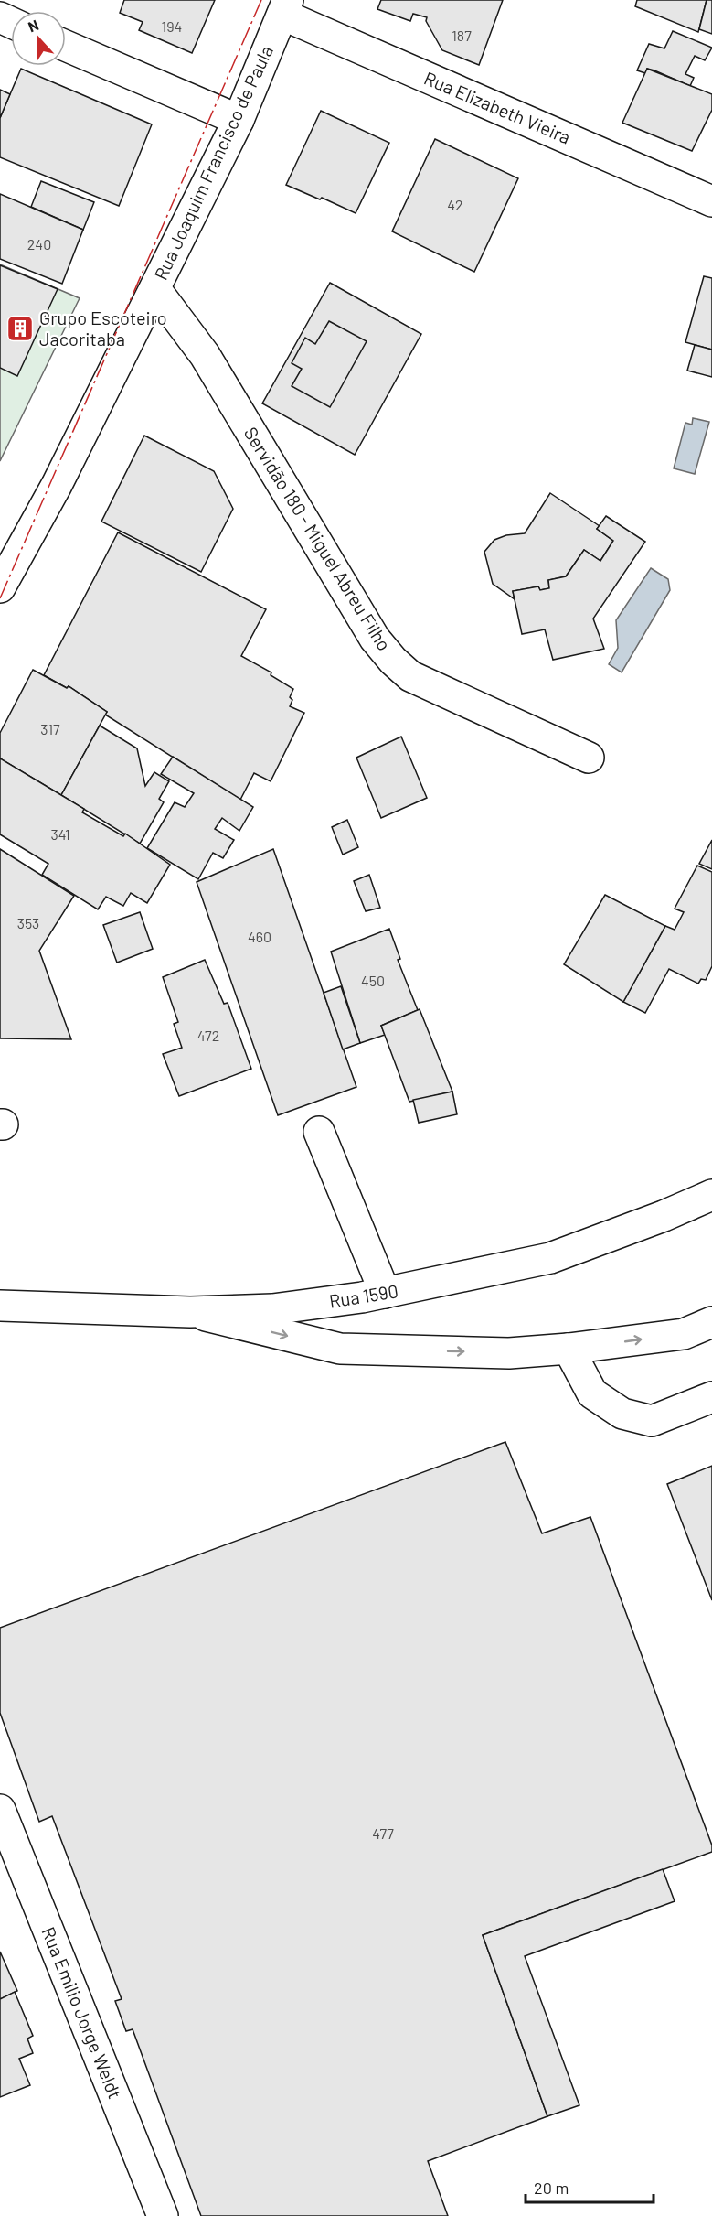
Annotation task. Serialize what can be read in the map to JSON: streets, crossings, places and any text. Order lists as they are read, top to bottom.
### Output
{
  "streets": {
    "main road": [
      "Rua Elizabeth Vieira",
      "Rua Joaquim Francisco de Paula",
      "Servidão 180 - Miguel Abreu Filho",
      "Rua 1590",
      "Rua Emilio Jorge Weldt"
    ]
  },
  "crossings": [
    ["Rua Elizabeth Vieira", "Rua Joaquim Francisco de Paula"],
    ["Rua Joaquim Francisco de Paula", "Servidão 180 - Miguel Abreu Filho"]
  ],
  "places": {
    "building": ["Grupo Escoteiro Jacoritaba"]
  },
  "house_numbers": [
    "194",
    "187",
    "42",
    "240",
    "317",
    "341",
    "353",
    "460",
    "450",
    "472",
    "477"
  ],
  "scale_bar": "20 m",
  "north": "top"
}
